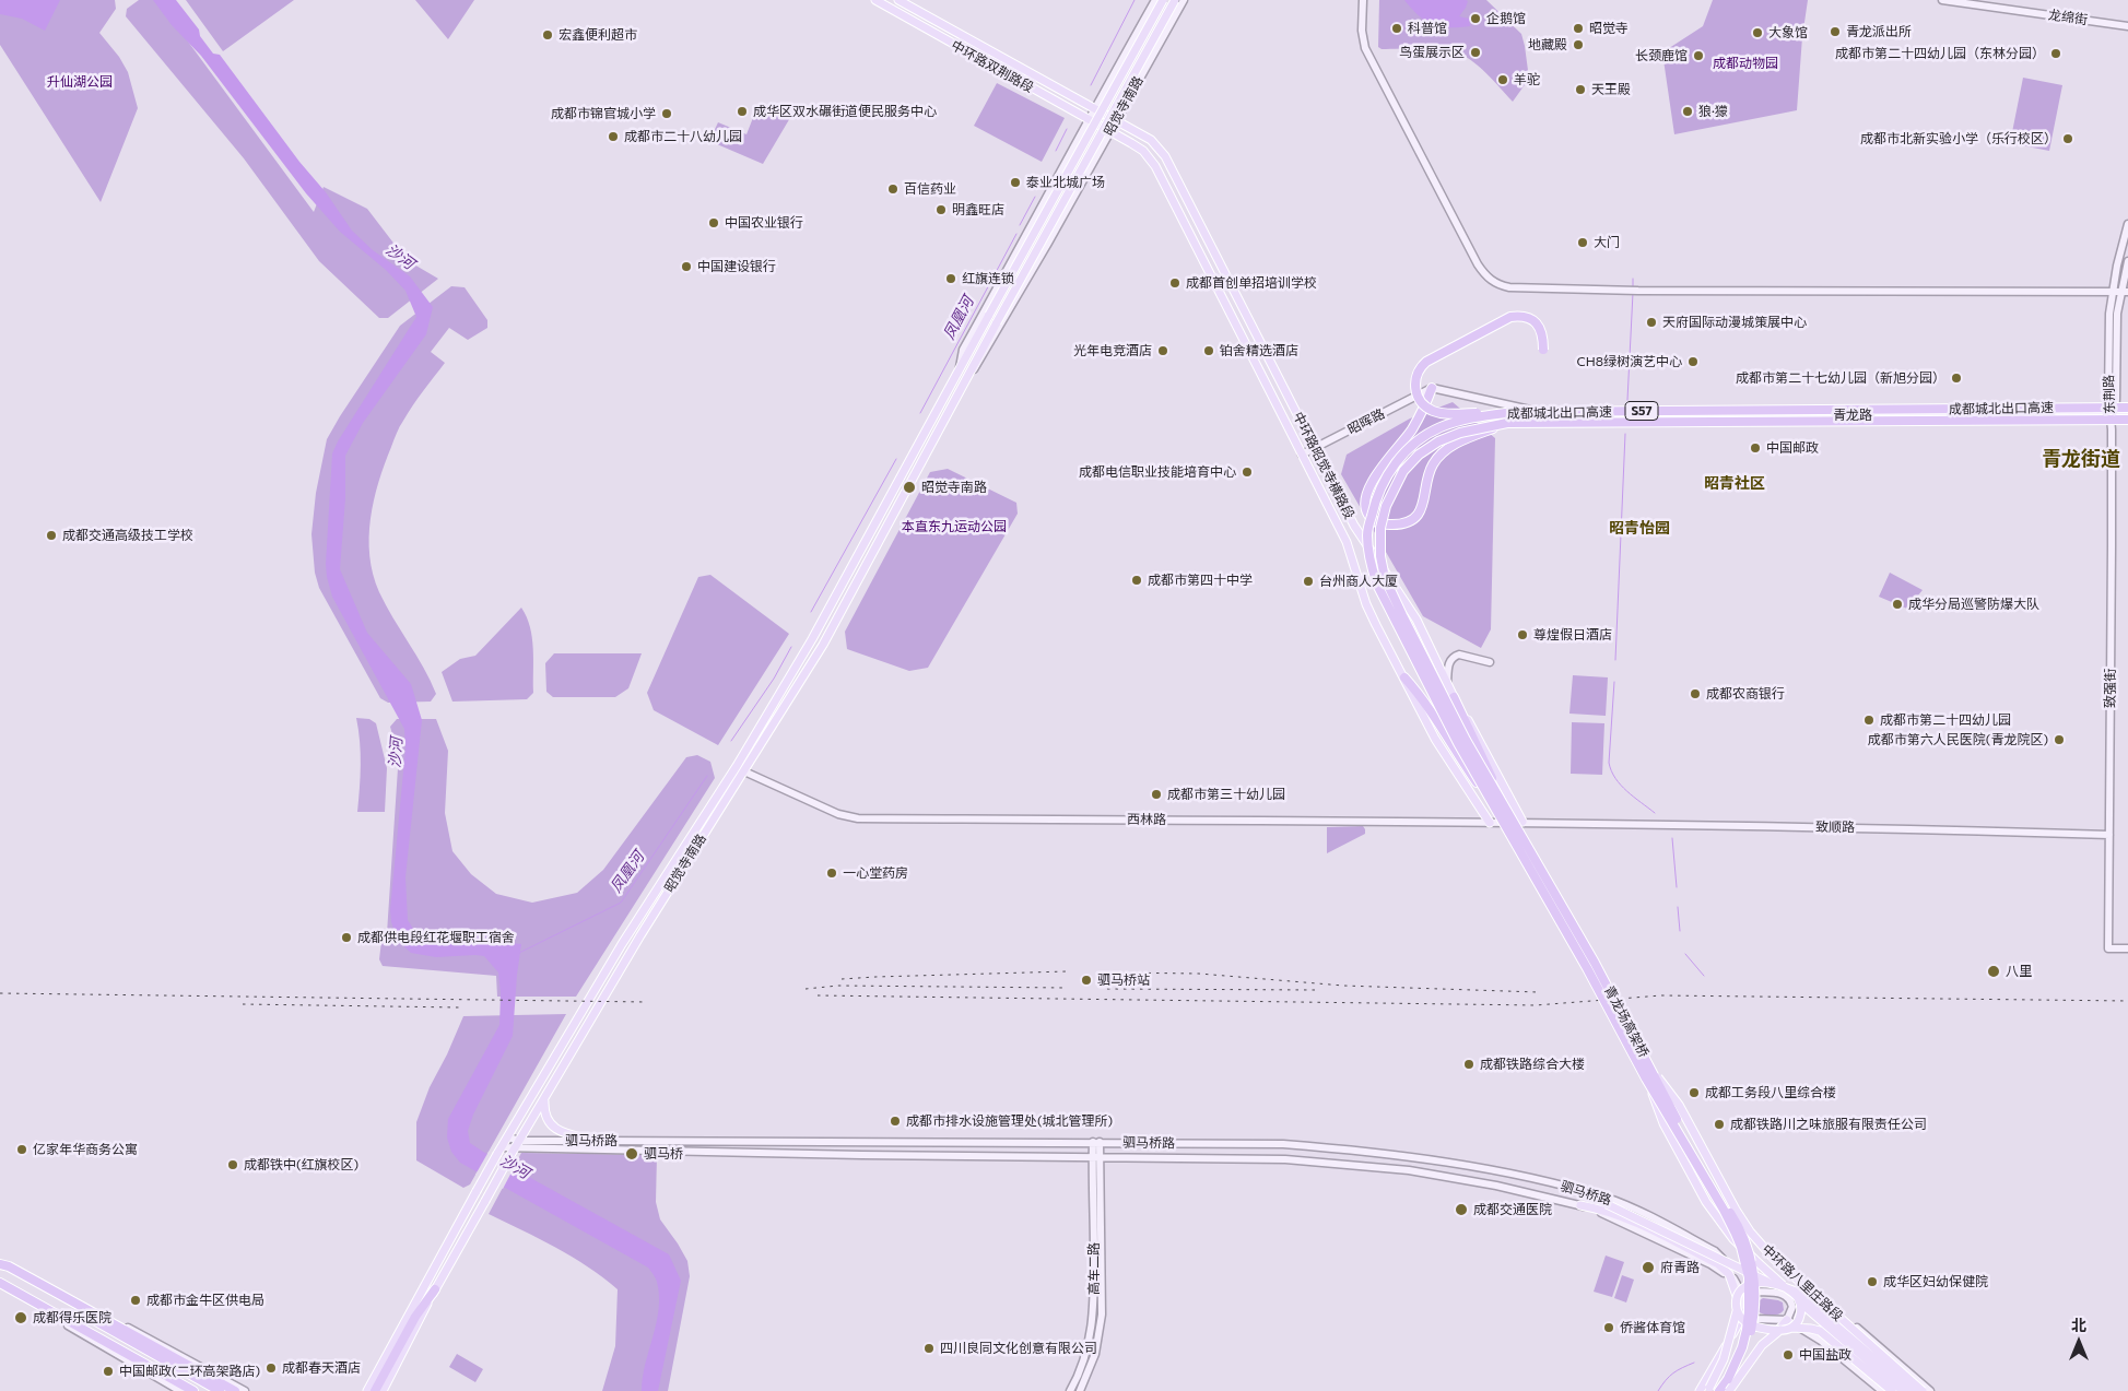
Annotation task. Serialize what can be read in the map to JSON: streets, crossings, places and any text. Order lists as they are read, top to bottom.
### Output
{
  "streets": {
    "highway": ["成都城北出口高速", "S57", "青龙场高架桥"],
    "main road": [
      "中环路双荆路段",
      "昭觉寺南路",
      "中环路昭觉寺横路段",
      "中环路八里庄路段"
    ],
    "street": [
      "龙绵街",
      "东荆路",
      "青龙路",
      "昭晖路",
      "致强街",
      "西林路",
      "致顺路",
      "驷马桥路",
      "高车二路"
    ]
  },
  "crossings": [
    ["中环路双荆路段", "昭觉寺南路"],
    ["中环路双荆路段", "中环路昭觉寺横路段"],
    ["昭觉寺南路", "中环路昭觉寺横路段"],
    ["昭觉寺南路", "西林路"],
    ["昭觉寺南路", "驷马桥路"],
    ["东荆路", "青龙路"],
    ["东荆路", "致强街"],
    ["成都城北出口高速", "青龙场高架桥"],
    ["青龙路", "昭晖路"],
    ["昭晖路", "中环路昭觉寺横路段"],
    ["中环路昭觉寺横路段", "西林路"],
    ["致强街", "致顺路"],
    ["西林路", "致顺路"],
    ["青龙场高架桥", "中环路八里庄路段"],
    ["驷马桥路", "高车二路"]
  ],
  "districts": ["青龙街道", "昭青社区", "昭青怡园"],
  "water": ["沙河", "凤凰河"],
  "parks": ["成都动物园", "升仙湖公园", "本直东九运动公园"],
  "places": [
    "企鹅馆",
    "科普馆",
    "昭觉寺",
    "青龙派出所",
    "大象馆",
    "宏鑫便利超市",
    "地藏殿",
    "鸟蛋展示区",
    "成都市第二十四幼儿园（东林分园）",
    "长颈鹿馆",
    "羊驼",
    "天王殿",
    "成华区双水碾街道便民服务中心",
    "狼·獴",
    "成都市锦官城小学",
    "成都市二十八幼儿园",
    "成都市北新实验小学（乐行校区）",
    "泰业北城广场",
    "百信药业",
    "明鑫旺店",
    "中国农业银行",
    "大门",
    "中国建设银行",
    "红旗连锁",
    "成都首创单招培训学校",
    "天府国际动漫城策展中心",
    "光年电竞酒店",
    "铂舍精选酒店",
    "CH8绿树演艺中心",
    "成都市第二十七幼儿园（新旭分园）",
    "中国邮政",
    "成都电信职业技能培育中心",
    "昭觉寺南路",
    "成都交通高级技工学校",
    "成都市第四十中学",
    "台州商人大厦",
    "成华分局巡警防爆大队",
    "尊煌假日酒店",
    "成都农商银行",
    "成都市第二十四幼儿园",
    "成都市第六人民医院(青龙院区)",
    "成都市第三十幼儿园",
    "一心堂药房",
    "成都供电段红花堰职工宿舍",
    "八里",
    "驷马桥站",
    "成都铁路综合大楼",
    "成都工务段八里综合楼",
    "成都市排水设施管理处(城北管理所)",
    "成都铁路川之味旅服有限责任公司",
    "亿家年华商务公寓",
    "驷马桥",
    "成都铁中(红旗校区)",
    "成都交通医院",
    "府青路",
    "成华区妇幼保健院",
    "成都市金牛区供电局",
    "成都得乐医院",
    "侨酱体育馆",
    "四川良同文化创意有限公司",
    "中国盐政",
    "成都春天酒店",
    "中国邮政(二环高架路店)"
  ],
  "north": "top"
}
